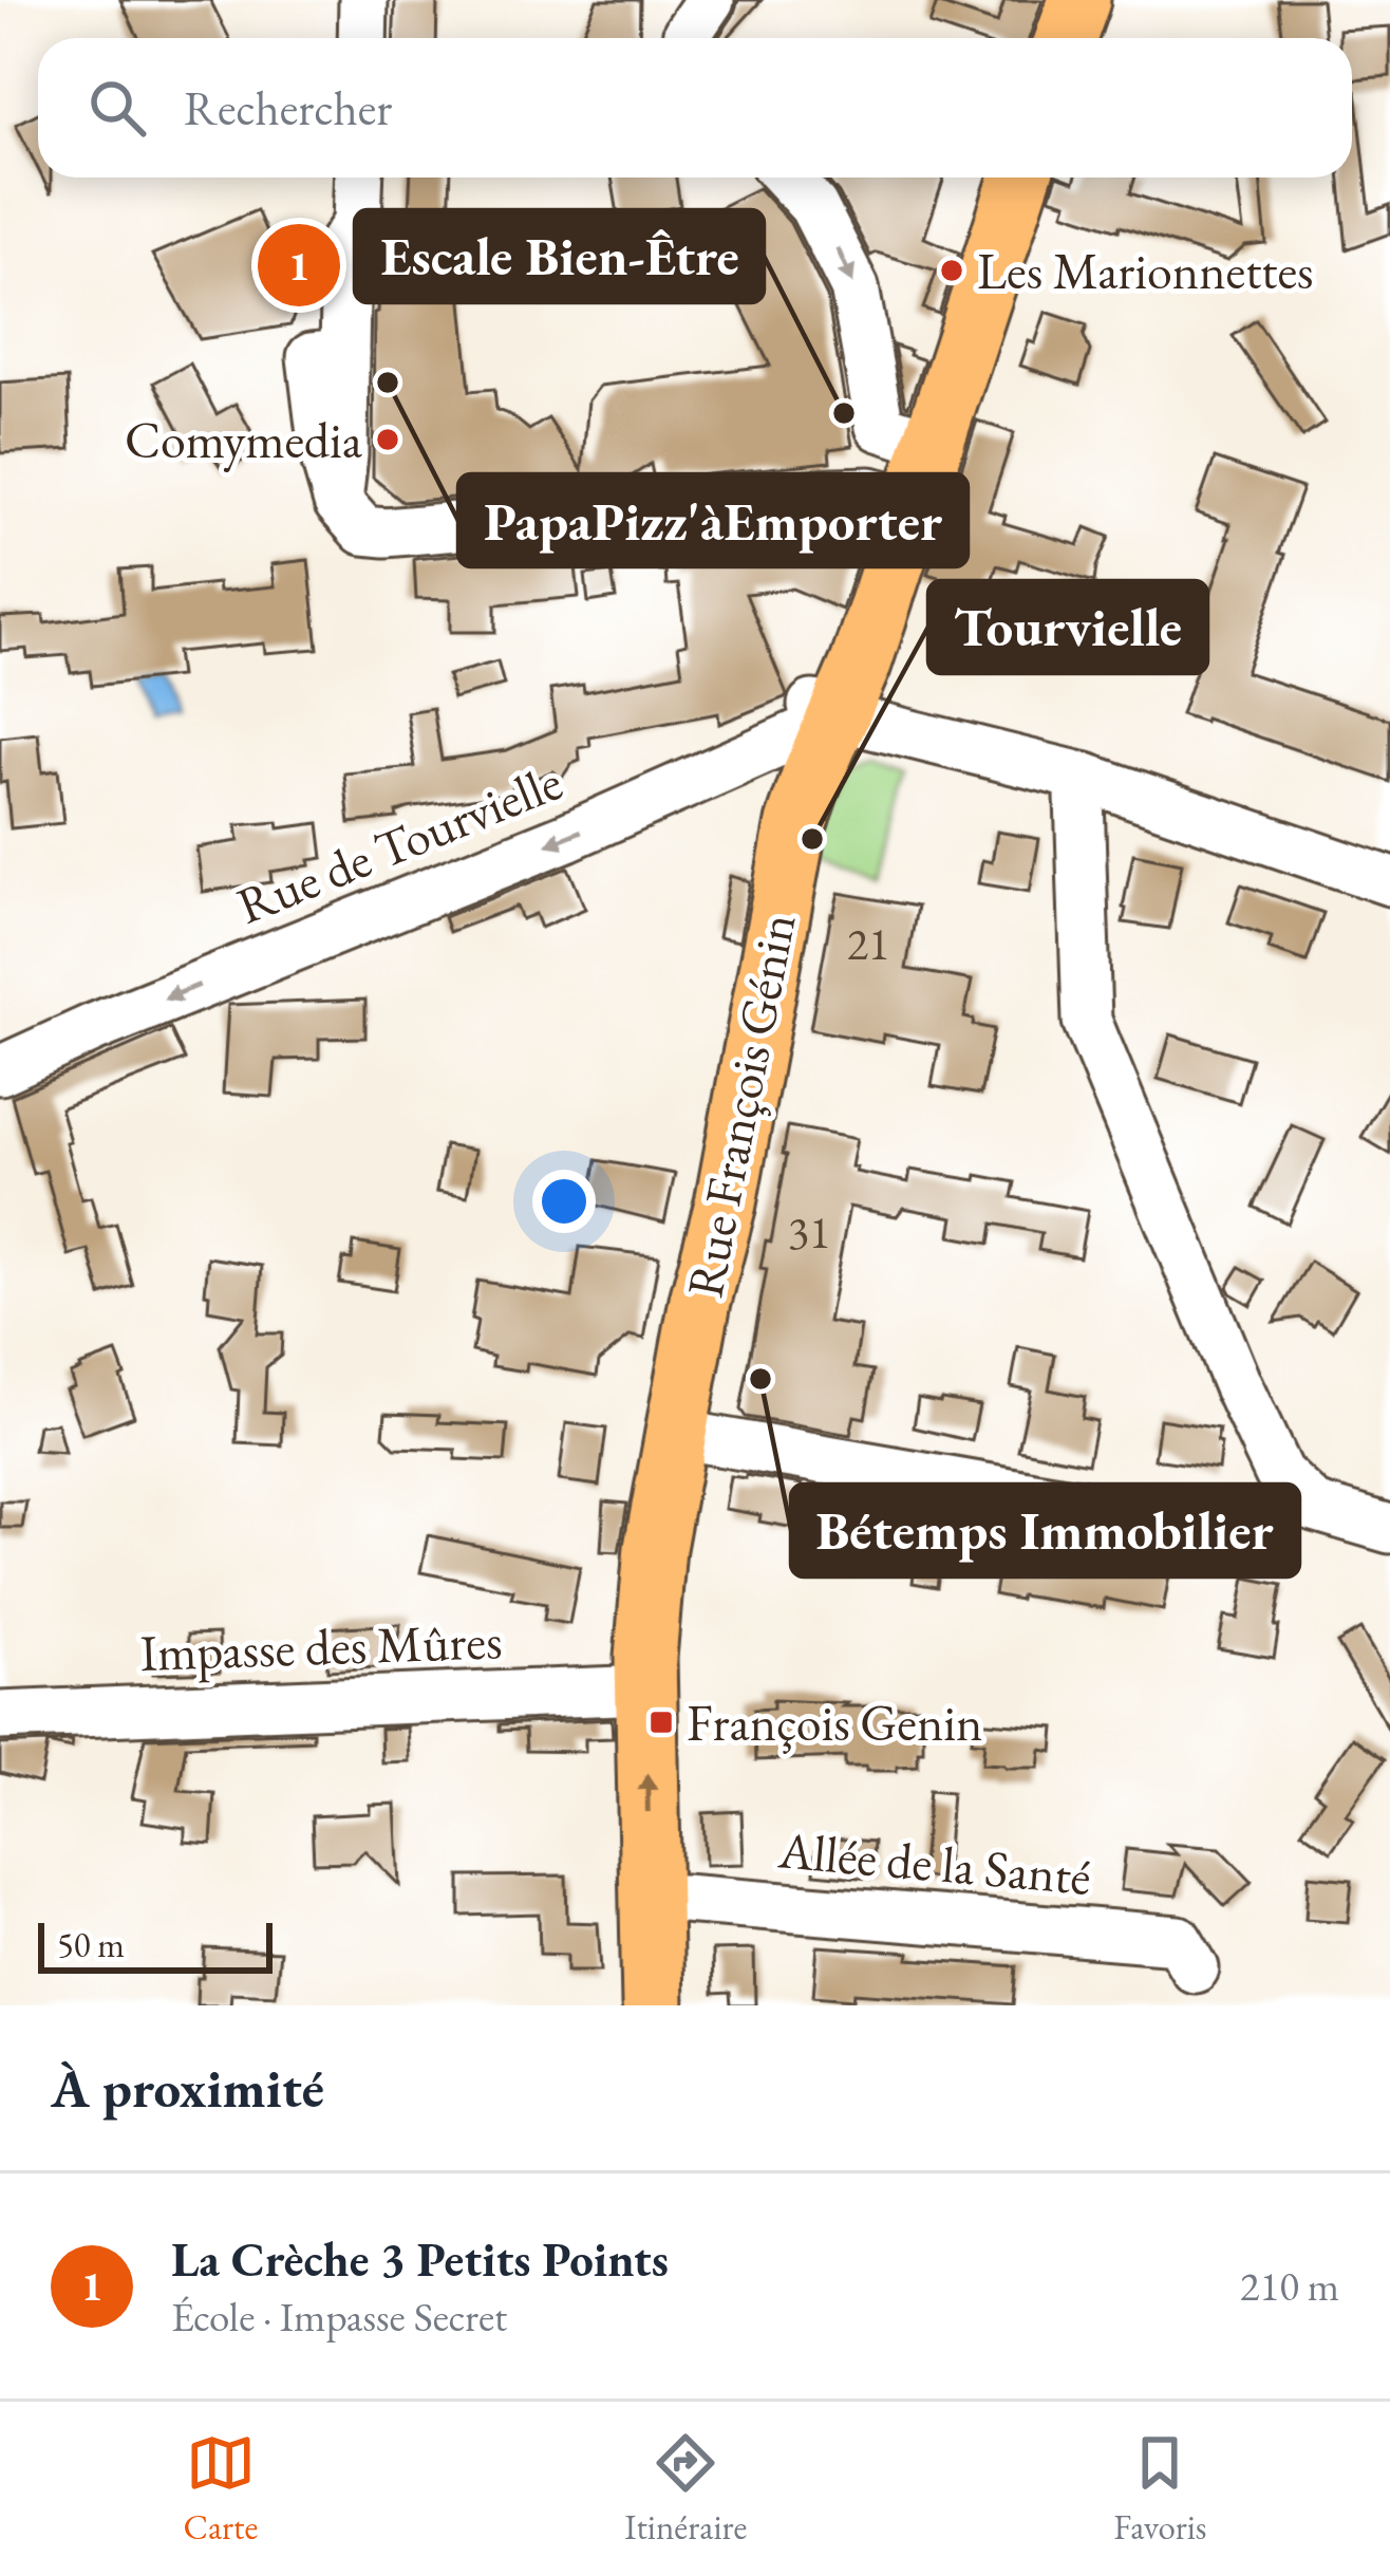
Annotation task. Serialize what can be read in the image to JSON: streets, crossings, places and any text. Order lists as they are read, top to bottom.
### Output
{
  "streets": {
    "main road": ["Rue François Génin"],
    "street": ["Rue de Tourvielle", "Impasse des Mûres", "Allée de la Santé"]
  },
  "crossings": [
    ["Rue de Tourvielle", "Rue François Génin"],
    ["Rue François Génin", "Impasse des Mûres"],
    ["Rue François Génin", "Allée de la Santé"]
  ],
  "one_way": ["Rue de Tourvielle"],
  "places": {
    "other": [
      "Les Marionnettes",
      "PapaPizz'àEmporter",
      "Escale Bien-Être",
      "Comymedia",
      "Tourvielle",
      "Bétemps Immobilier"
    ],
    "transit": ["François Genin"]
  },
  "house_numbers": ["21", "31"],
  "scale_bar": "50 m",
  "page": {
    "search": "Rechercher",
    "pins": "1",
    "scale": "50 m",
    "heading": "À proximité",
    "list": [
      {
        "mark": "1",
        "name": "La Crèche 3 Petits Points",
        "note": "École · Impasse Secret",
        "value": "210 m"
      }
    ],
    "nav": ["Carte", "Itinéraire", "Favoris"]
  }
}
